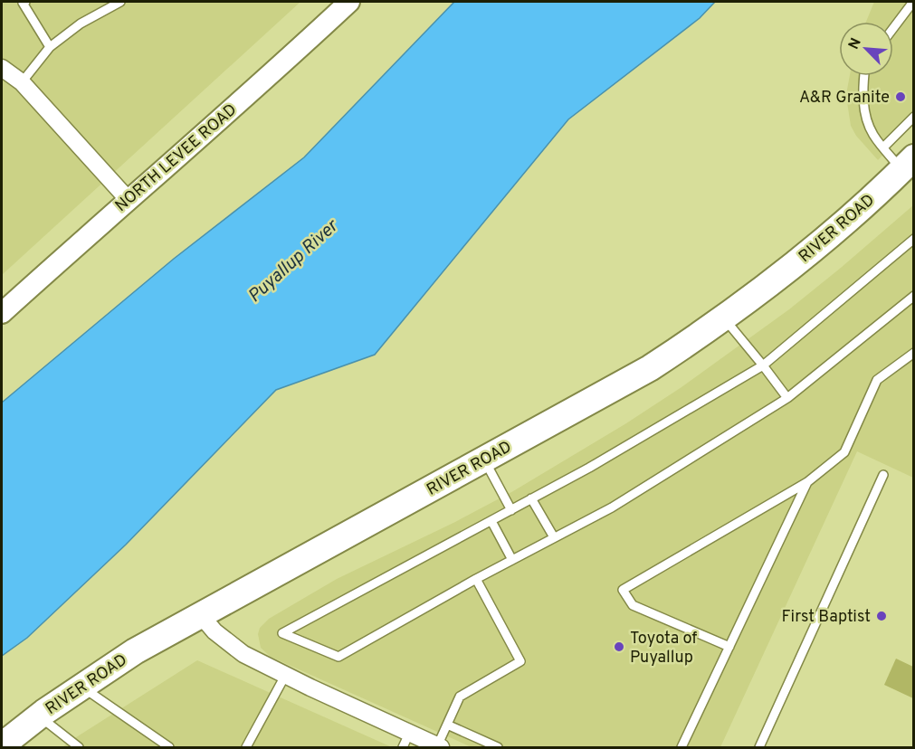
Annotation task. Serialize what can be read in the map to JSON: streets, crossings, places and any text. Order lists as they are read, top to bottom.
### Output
{
  "streets": {
    "main road": ["RIVER ROAD"],
    "street": ["NORTH LEVEE ROAD"]
  },
  "water": ["Puyallup River"],
  "places": ["A&R Granite", "First Baptist", "Toyota of Puyallup"],
  "north": "top left"
}
